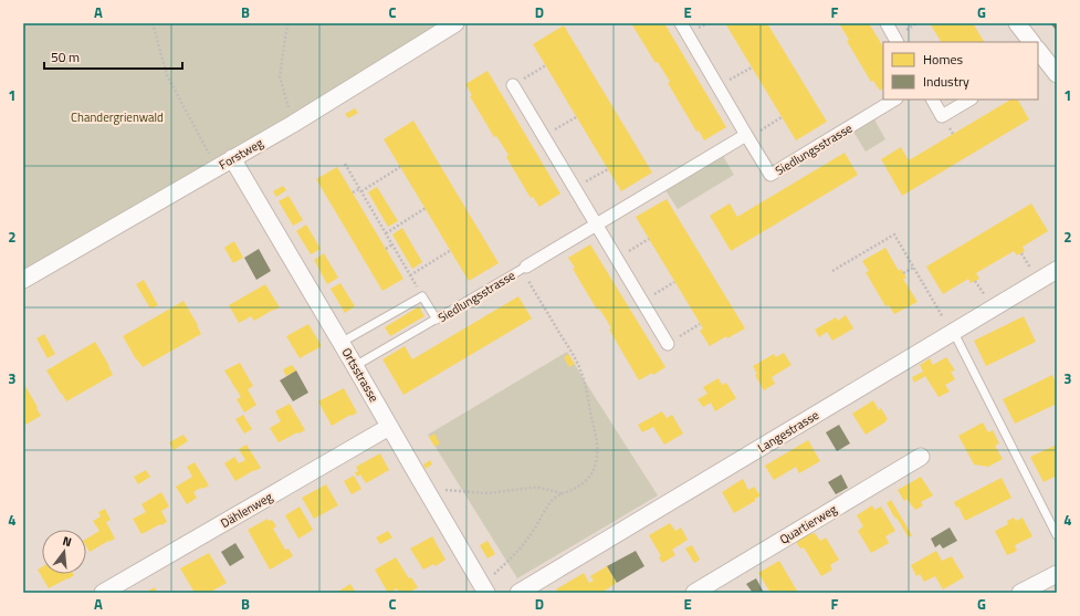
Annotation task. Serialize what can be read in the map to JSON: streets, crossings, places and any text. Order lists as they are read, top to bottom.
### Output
{
  "streets": {
    "street": [
      "Siedlungsstrasse",
      "Forstweg",
      "Ortsstrasse",
      "Langestrasse",
      "Dählenweg",
      "Quartierweg"
    ]
  },
  "crossings": [
    ["Siedlungsstrasse", "Ortsstrasse"],
    ["Forstweg", "Ortsstrasse"],
    ["Ortsstrasse", "Dählenweg"]
  ],
  "parks": ["Chandergrienwald"],
  "legend": ["Homes", "Industry"],
  "scale_bar": "50 m",
  "north": "top",
  "grid": {
    "columns": [
      "A",
      "B",
      "C",
      "D",
      "E",
      "F",
      "G"
    ],
    "rows": [
      "1",
      "2",
      "3",
      "4"
    ]
  }
}
